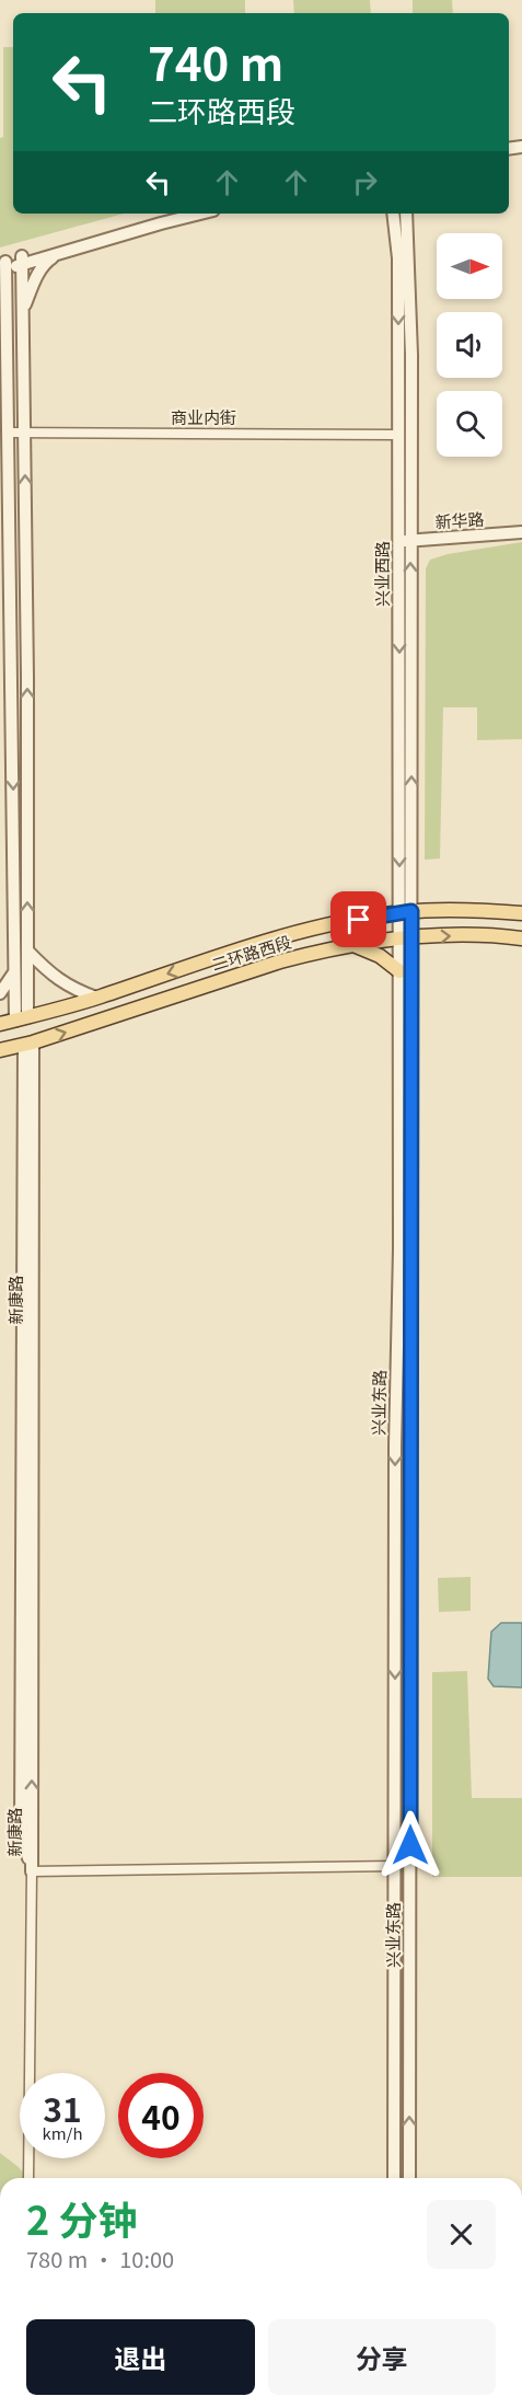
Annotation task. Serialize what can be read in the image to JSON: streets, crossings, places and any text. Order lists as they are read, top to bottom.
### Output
{
  "streets": {
    "main road": ["二环路西段"],
    "street": [
      "商业内街",
      "新华路",
      "兴业西路",
      "新康路",
      "兴业东路"
    ]
  },
  "crossings": [
    ["商业内街", "兴业西路"],
    ["新华路", "兴业西路"],
    ["兴业西路", "二环路西段"],
    ["兴业西路", "兴业东路"],
    ["二环路西段", "新康路"],
    ["二环路西段", "兴业东路"]
  ],
  "north": "right",
  "page": {
    "turn": ["740 m", "二环路西段"],
    "speed": "31 km/h",
    "limit": "40",
    "heading": ["2 分钟", "780 m · 10:00"],
    "buttons": ["退出", "分享"]
  }
}
